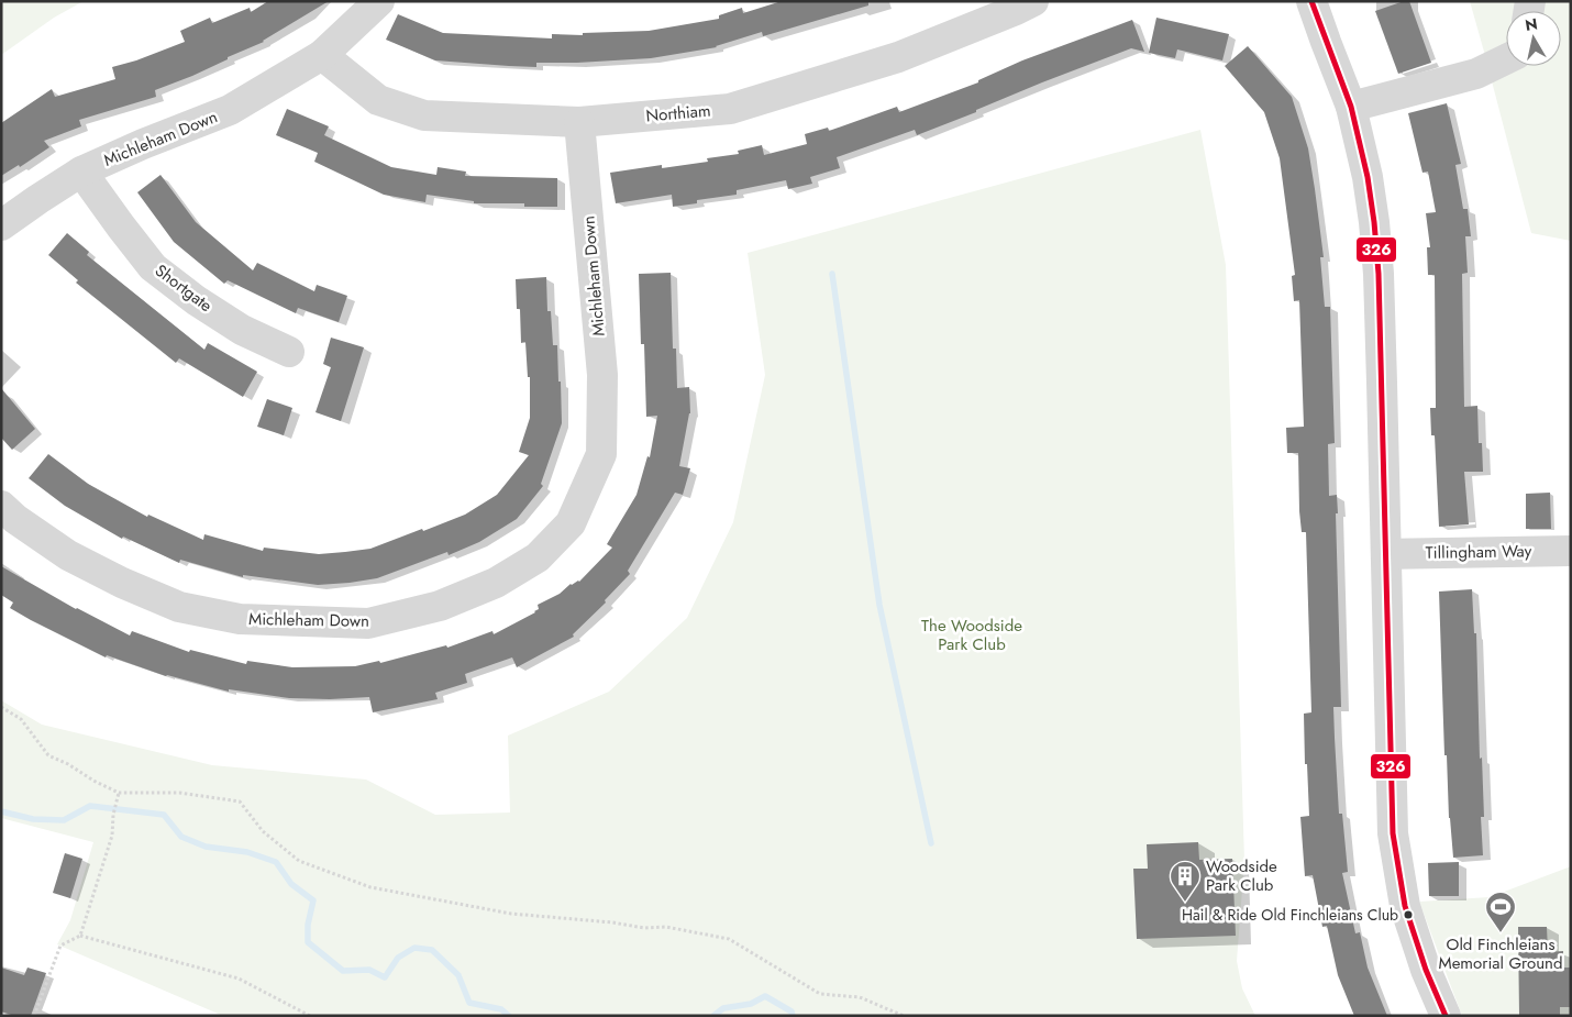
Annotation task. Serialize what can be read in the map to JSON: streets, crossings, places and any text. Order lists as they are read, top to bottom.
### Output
{
  "streets": {
    "street": [
      "Northiam",
      "Michleham Down",
      "Shortgate",
      "Tillingham Way"
    ]
  },
  "crossings": [
    ["Northiam", "Michleham Down"],
    ["Michleham Down", "Shortgate"]
  ],
  "parks": ["The Woodside Park Club"],
  "places": {
    "building": ["Woodside Park Club"],
    "other": ["Hail & Ride Old Finchleians Club"],
    "sports": ["Old Finchleians Memorial Ground"]
  },
  "lines": ["transit line 326"],
  "north": "top"
}
